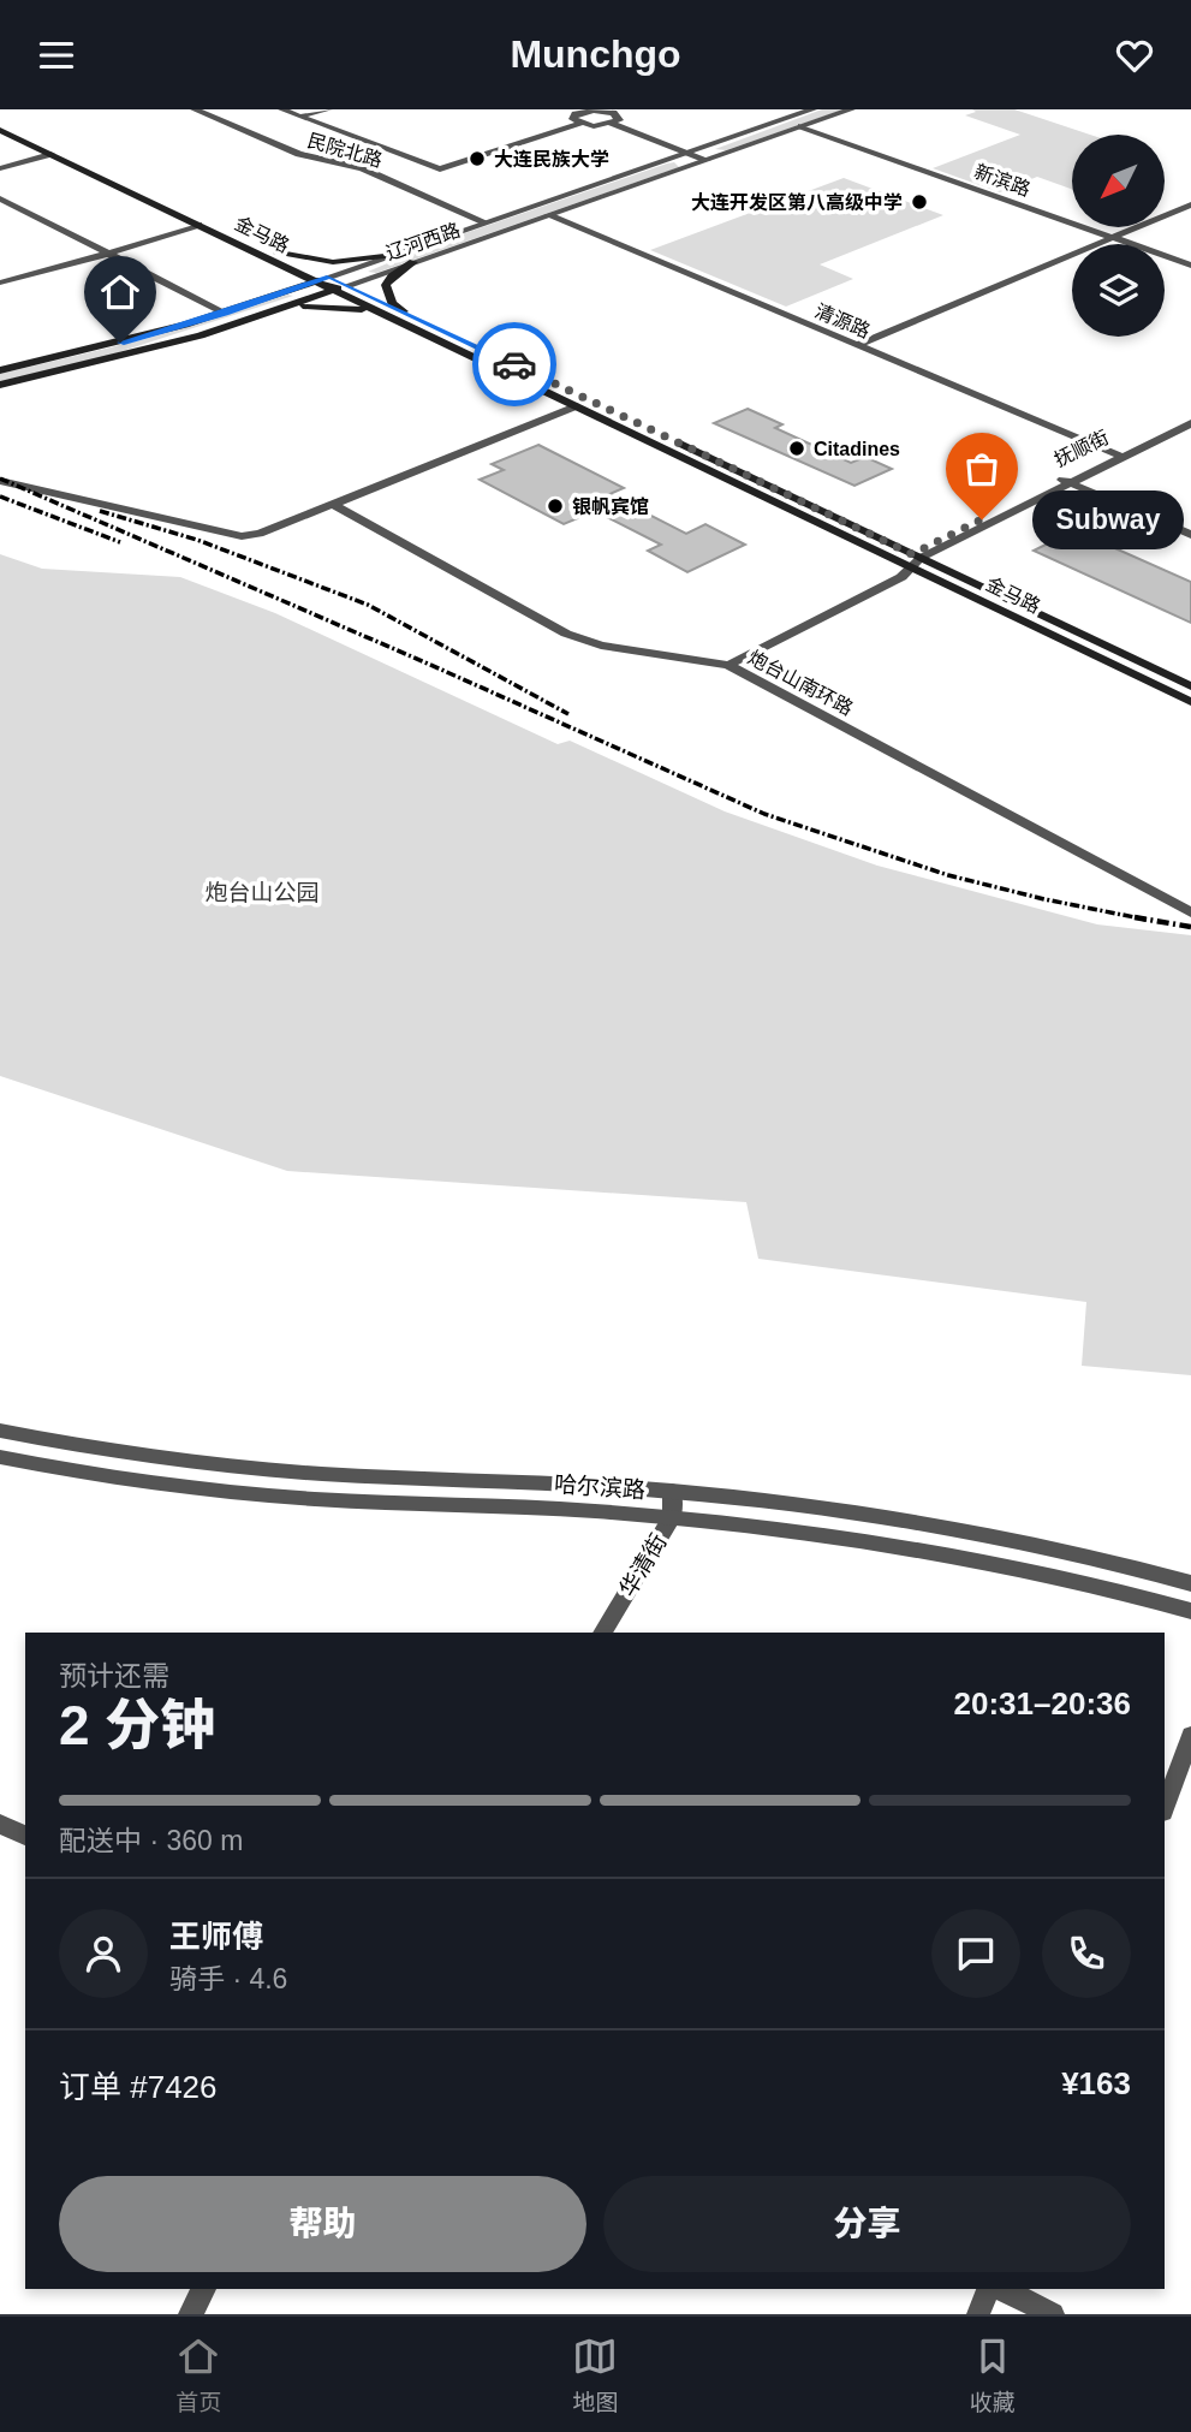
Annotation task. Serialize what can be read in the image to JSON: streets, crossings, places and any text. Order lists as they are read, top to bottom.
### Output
{
  "streets": {
    "main road": ["金马路", "辽河西路"],
    "street": [
      "民院北路",
      "新滨路",
      "清源路",
      "抚顺街",
      "炮台山南环路",
      "哈尔滨路",
      "华清街"
    ]
  },
  "crossings": [
    ["民院北路", "辽河西路"],
    ["新滨路", "辽河西路"],
    ["金马路", "辽河西路"],
    ["金马路", "抚顺街"],
    ["辽河西路", "清源路"],
    ["清源路", "抚顺街"],
    ["抚顺街", "炮台山南环路"],
    ["哈尔滨路", "华清街"]
  ],
  "parks": ["炮台山公园"],
  "places": [
    "大连民族大学",
    "大连开发区第八高级中学",
    "Citadines",
    "银帆宾馆",
    "Subway"
  ],
  "north": "bottom left",
  "page": {
    "header": "Munchgo",
    "bubble": "Subway",
    "heading": ["2 分钟", "预计还需", "20:31–20:36"],
    "panel": [
      "王师傅",
      "骑手 · 4.6",
      "订单 #7426",
      "¥163"
    ],
    "bar": "配送中 · 360 m",
    "buttons": ["帮助", "分享"],
    "tabs": ["首页", "地图", "收藏"]
  }
}
